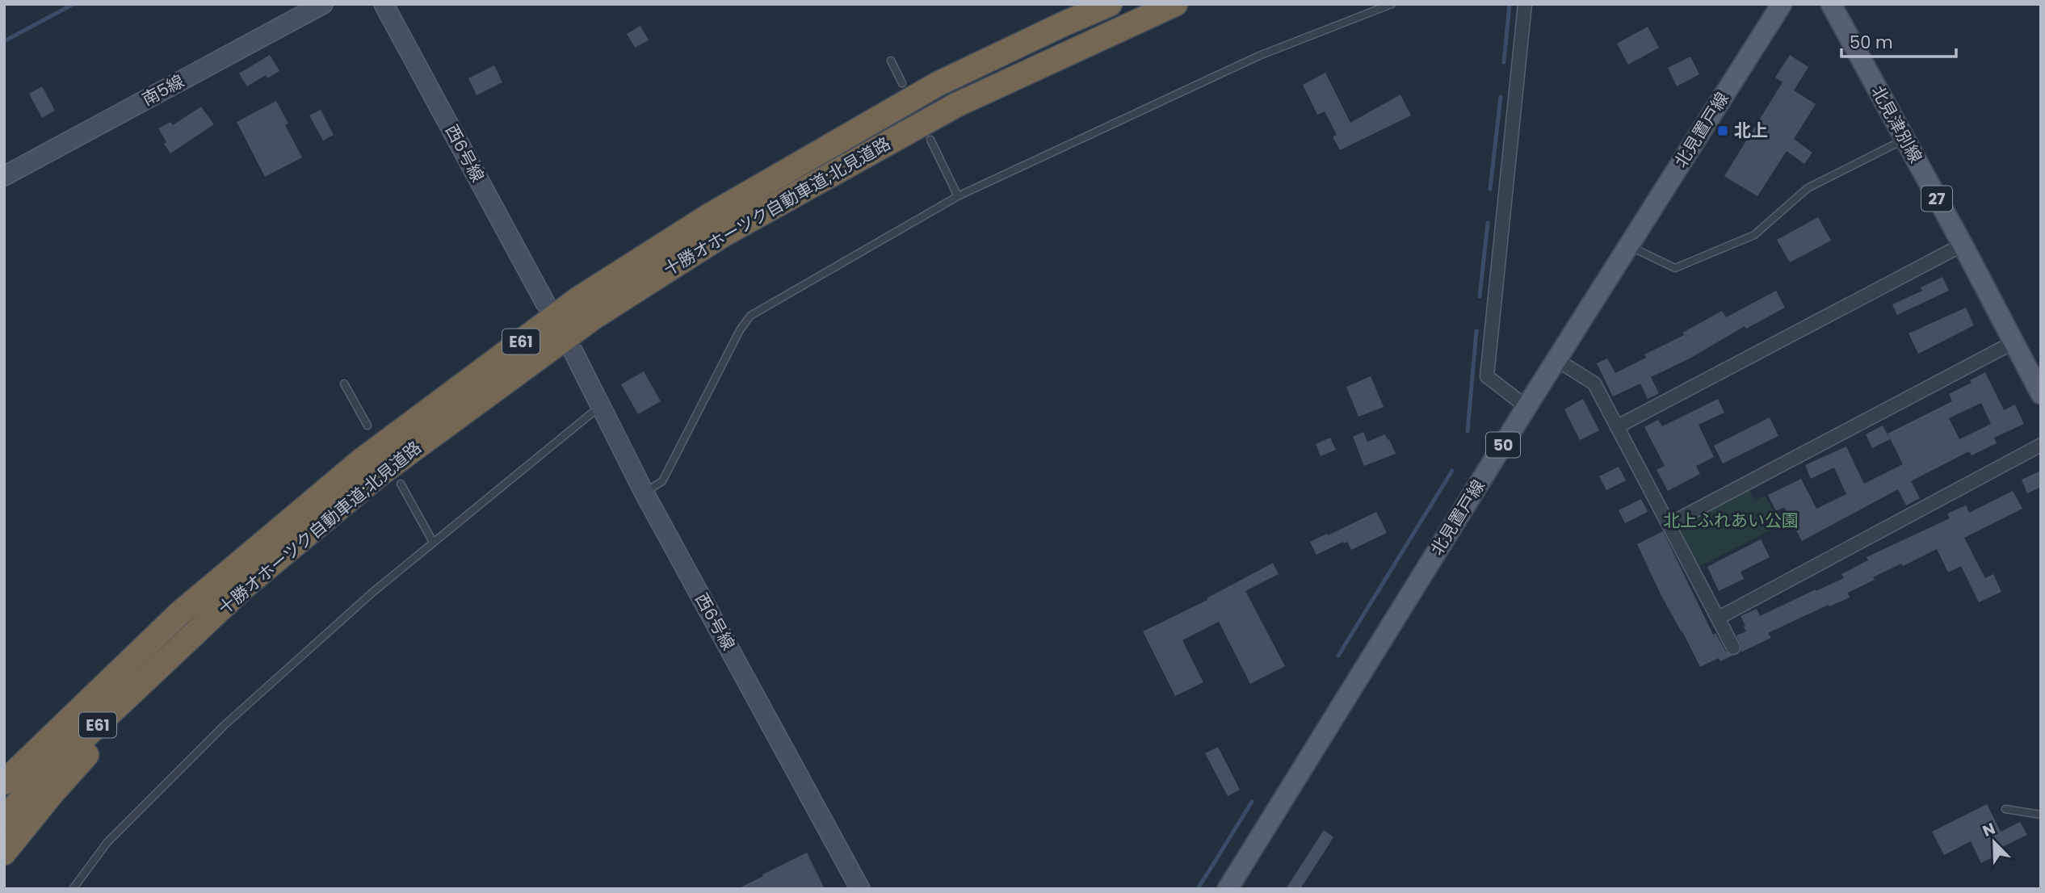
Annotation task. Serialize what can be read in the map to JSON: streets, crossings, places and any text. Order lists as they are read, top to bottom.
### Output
{
  "streets": {
    "highway": ["十勝オホーツク自動車道;北見道路", "E61"],
    "main road": [
      "北見津別線",
      "北見置戸線",
      "27",
      "50"
    ],
    "street": ["南5線", "西6号線"]
  },
  "parks": ["北上ふれあい公園"],
  "places": {
    "transit": ["北上"]
  },
  "scale_bar": "50 m",
  "north": "top left"
}
